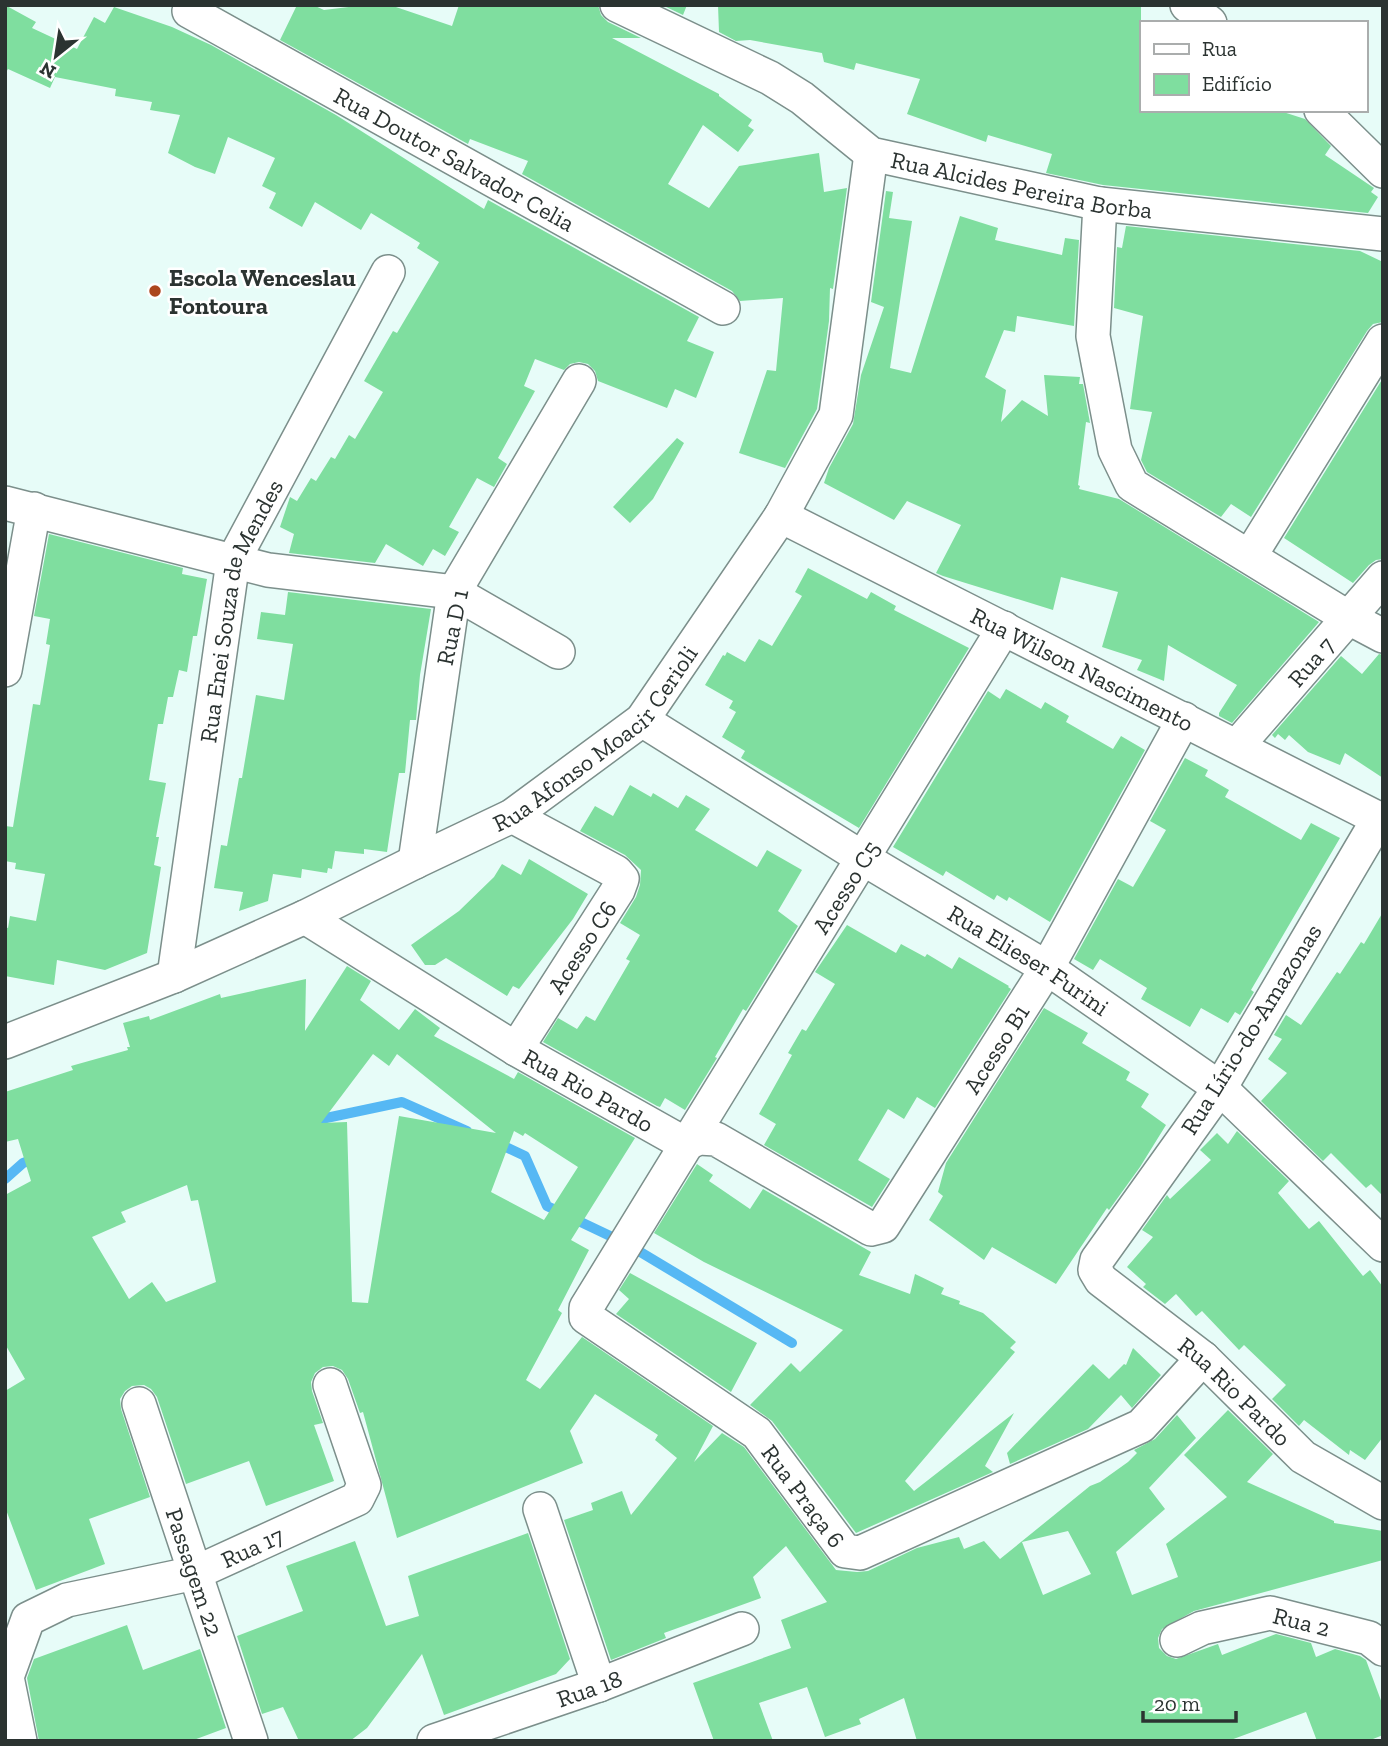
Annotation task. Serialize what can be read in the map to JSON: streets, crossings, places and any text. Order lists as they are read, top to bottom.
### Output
{
  "streets": {
    "street": [
      "Rua Doutor Salvador Celia",
      "Rua Alcides Pereira Borba",
      "Rua Enei Souza de Mendes",
      "Rua D 1",
      "Rua 7",
      "Rua Wilson Nascimento",
      "Rua Afonso Moacir Cerioli",
      "Acesso C5",
      "Acesso C6",
      "Rua Elieser Furini",
      "Rua Lírio-do-Amazonas",
      "Acesso B1",
      "Rua Rio Pardo",
      "Rua Praça 6",
      "Rua 17",
      "Passagem 22",
      "Rua 2",
      "Rua 18"
    ]
  },
  "crossings": [
    ["Rua Alcides Pereira Borba", "Rua Afonso Moacir Cerioli"],
    ["Rua Enei Souza de Mendes", "Rua Afonso Moacir Cerioli"],
    ["Rua D 1", "Rua Afonso Moacir Cerioli"],
    ["Rua 7", "Rua Wilson Nascimento"],
    ["Rua Wilson Nascimento", "Rua Afonso Moacir Cerioli"],
    ["Rua Wilson Nascimento", "Acesso C5"],
    ["Rua Wilson Nascimento", "Rua Lírio-do-Amazonas"],
    ["Rua Wilson Nascimento", "Acesso B1"],
    ["Rua Afonso Moacir Cerioli", "Acesso C6"],
    ["Rua Afonso Moacir Cerioli", "Rua Elieser Furini"],
    ["Rua Afonso Moacir Cerioli", "Rua Rio Pardo"],
    ["Acesso C5", "Rua Elieser Furini"],
    ["Acesso C5", "Acesso B1"],
    ["Acesso C5", "Rua Rio Pardo"],
    ["Acesso C5", "Rua Praça 6"],
    ["Acesso C6", "Rua Rio Pardo"],
    ["Rua Elieser Furini", "Rua Lírio-do-Amazonas"],
    ["Rua Elieser Furini", "Acesso B1"],
    ["Rua Lírio-do-Amazonas", "Rua Rio Pardo"],
    ["Acesso B1", "Rua Rio Pardo"],
    ["Acesso B1", "Rua Praça 6"],
    ["Rua Rio Pardo", "Rua Praça 6"],
    ["Rua 17", "Passagem 22"]
  ],
  "places": ["Escola Wenceslau Fontoura"],
  "legend": ["Rua", "Edifício"],
  "scale_bar": "20 m",
  "north": "bottom left"
}
